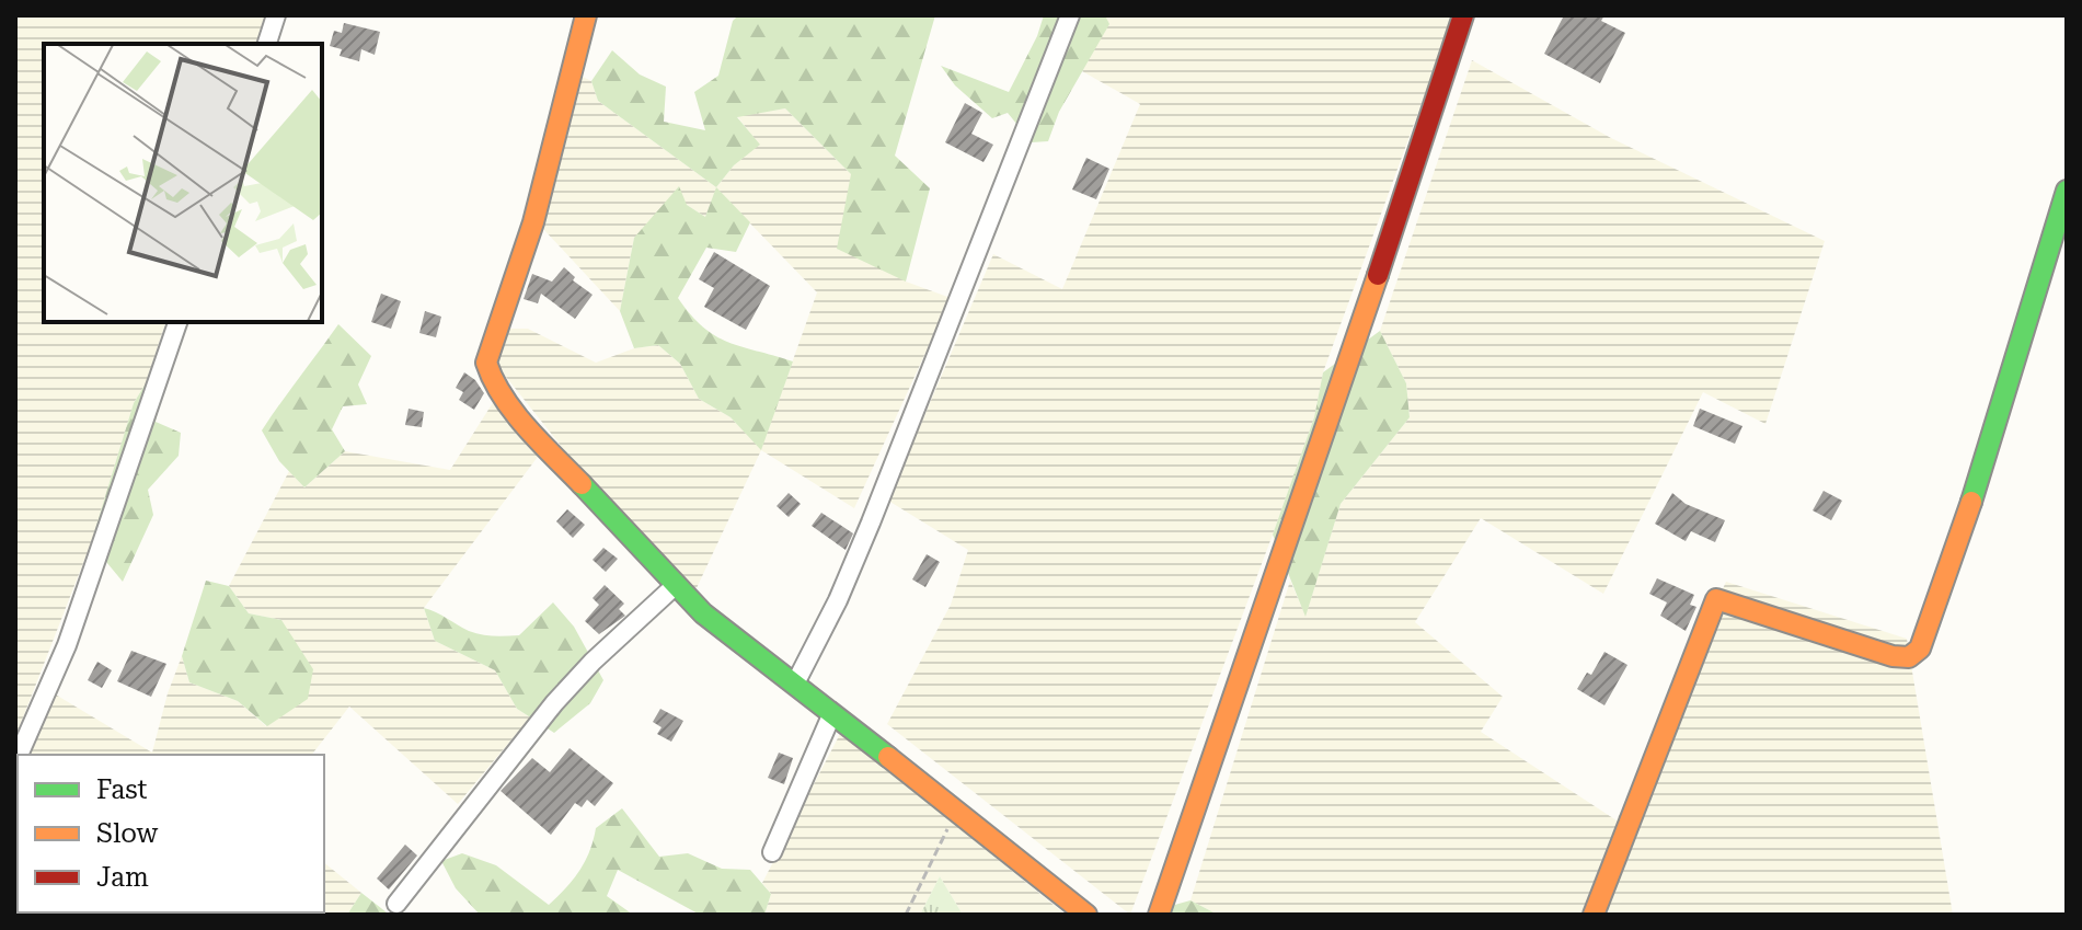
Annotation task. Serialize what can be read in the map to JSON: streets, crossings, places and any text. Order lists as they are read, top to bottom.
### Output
{
  "legend": ["Fast", "Slow", "Jam"]
}
